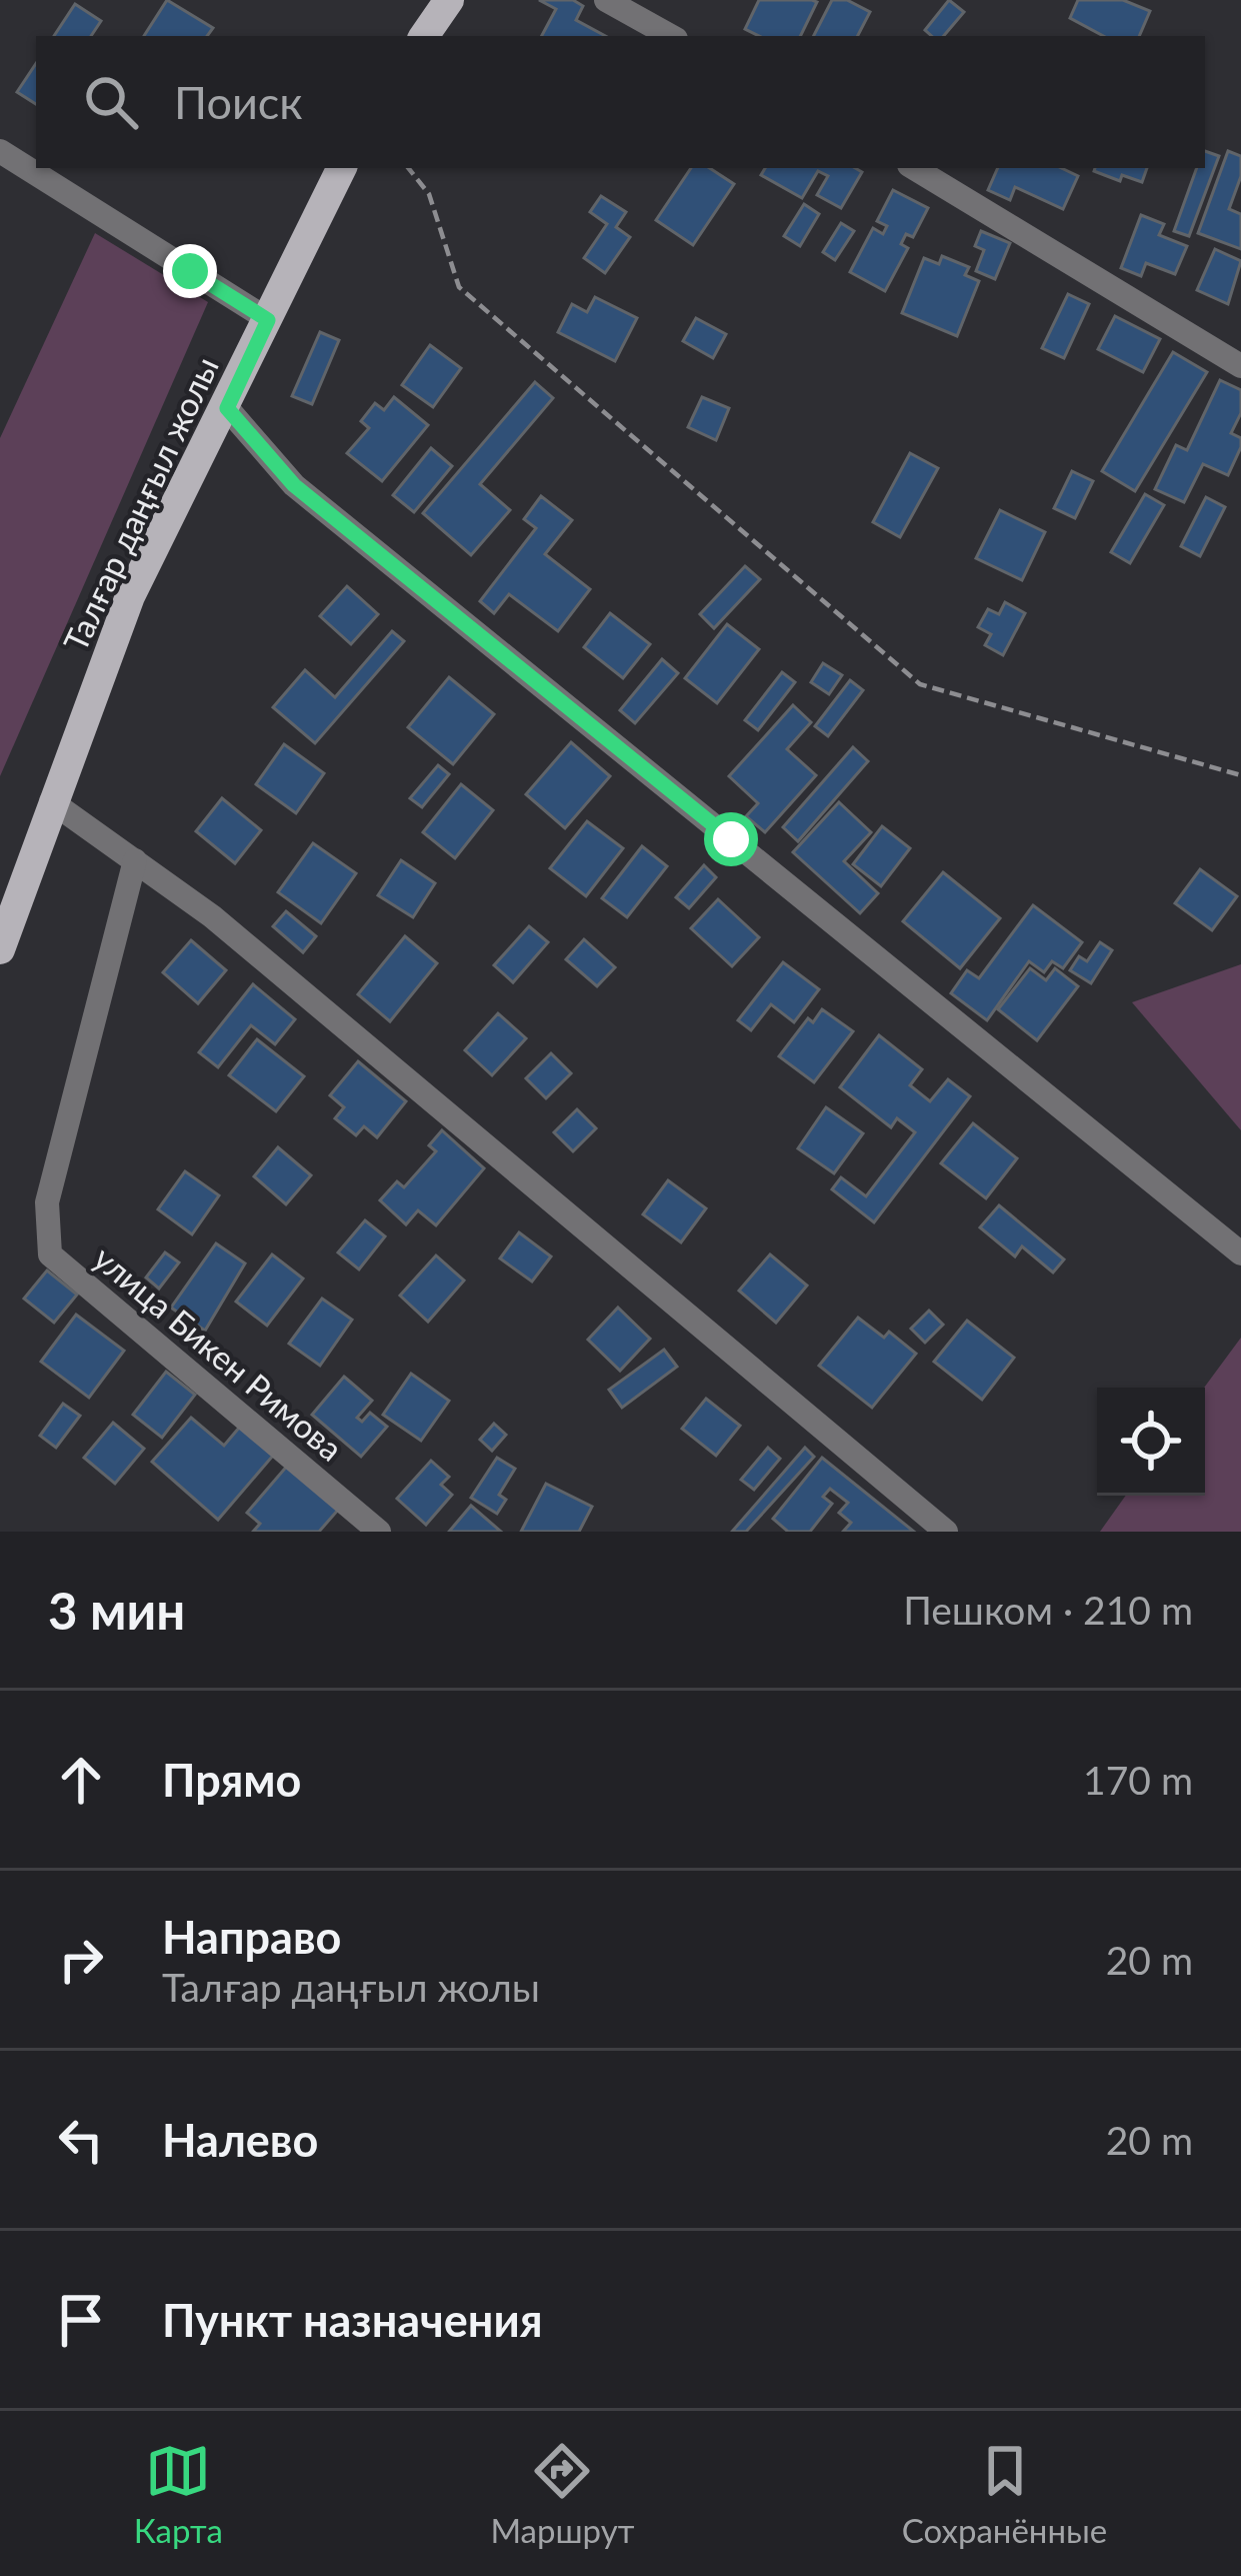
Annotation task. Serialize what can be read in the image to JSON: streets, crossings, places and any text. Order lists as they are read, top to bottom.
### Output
{
  "streets": {
    "main road": ["Талғар даңғыл жолы"],
    "street": ["улица Бикен Римова"]
  },
  "page": {
    "search": "Поиск",
    "heading": ["3 мин", "Пешком · 210 m"],
    "list": [
      ["Прямо", "170 m"],
      ["Направо", "Талғар даңғыл жолы", "20 m"],
      ["Налево", "20 m"],
      "Пункт назначения"
    ],
    "nav": ["Карта", "Маршрут", "Сохранённые"]
  }
}
